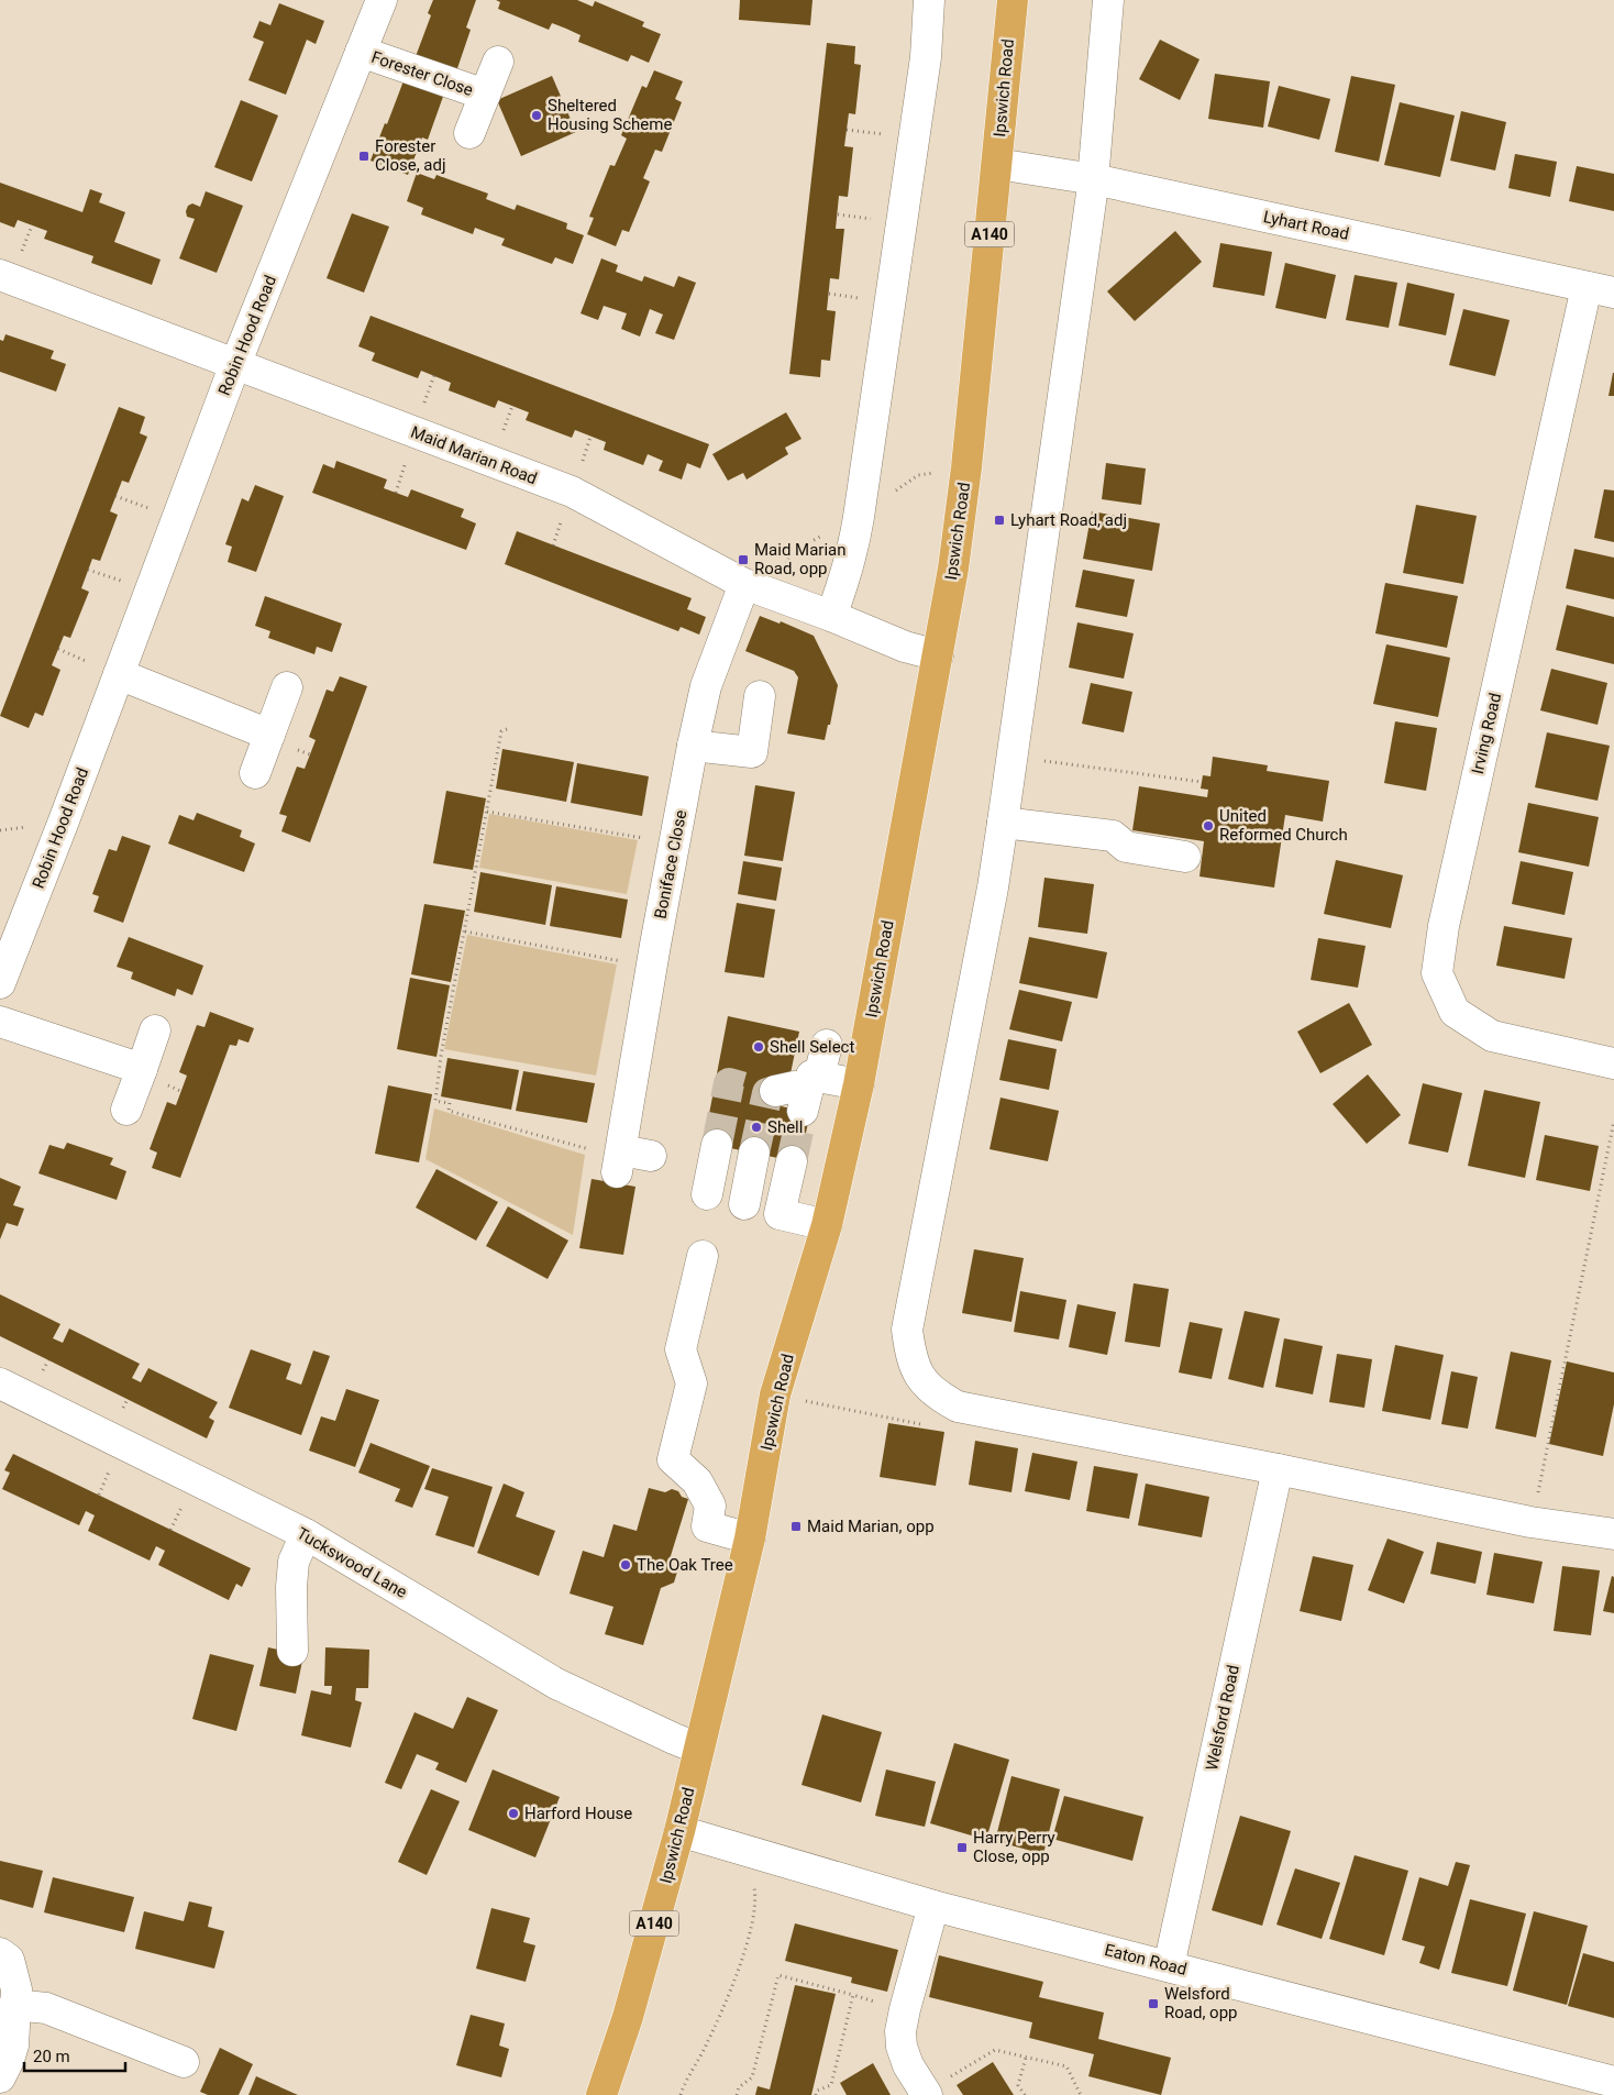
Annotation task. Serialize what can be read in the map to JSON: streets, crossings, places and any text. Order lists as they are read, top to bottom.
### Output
{
  "streets": {
    "highway": ["Ipswich Road", "A140"],
    "street": [
      "Forester Close",
      "Lyhart Road",
      "Robin Hood Road",
      "Maid Marian Road",
      "Irving Road",
      "Boniface Close",
      "Tuckswood Lane",
      "Welsford Road",
      "Eaton Road"
    ]
  },
  "crossings": [
    ["Forester Close", "Robin Hood Road"],
    ["Ipswich Road", "Lyhart Road"],
    ["Ipswich Road", "Maid Marian Road"],
    ["Ipswich Road", "Tuckswood Lane"],
    ["Ipswich Road", "Eaton Road"],
    ["Lyhart Road", "Irving Road"],
    ["Robin Hood Road", "Maid Marian Road"],
    ["Maid Marian Road", "Boniface Close"],
    ["Welsford Road", "Eaton Road"]
  ],
  "places": {
    "other": [
      "Sheltered Housing Scheme",
      "United Reformed Church",
      "Shell Select",
      "Shell",
      "The Oak Tree",
      "Harford House"
    ],
    "transit": [
      "Forester Close, adj",
      "Lyhart Road, adj",
      "Maid Marian Road, opp",
      "Maid Marian, opp",
      "Harry Perry Close, opp",
      "Welsford Road, opp"
    ]
  },
  "scale_bar": "20 m"
}
